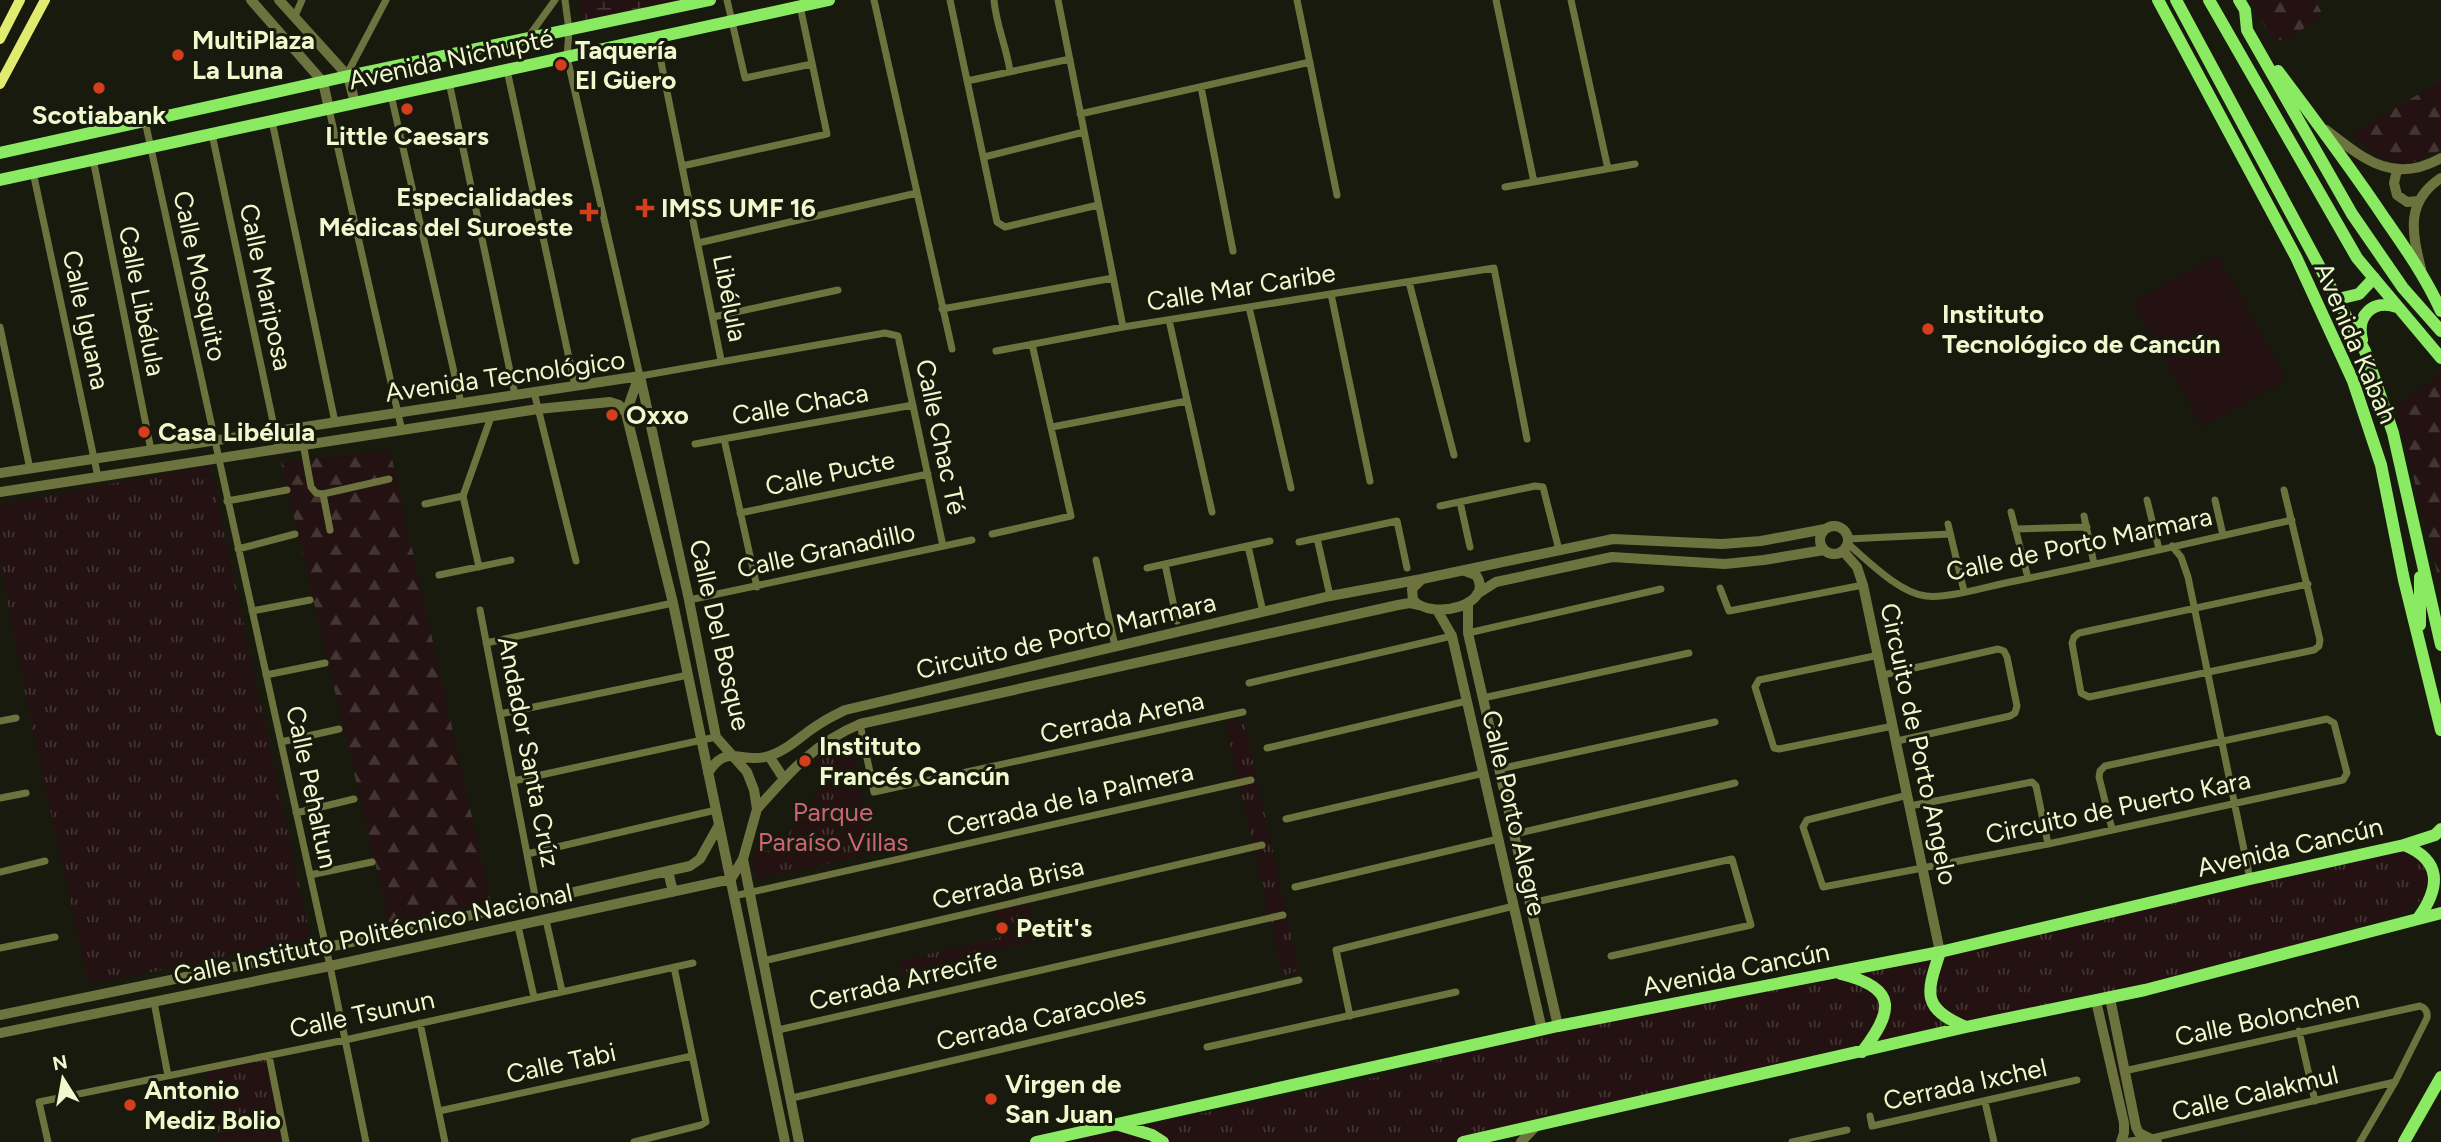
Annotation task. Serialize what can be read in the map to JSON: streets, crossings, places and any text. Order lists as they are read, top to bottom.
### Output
{
  "streets": {
    "main road": ["Avenida Nichupté", "Avenida Kabah", "Avenida Cancún"],
    "street": [
      "Calle Mosquito",
      "Calle Mariposa",
      "Calle Mar Caribe",
      "Libélula",
      "Calle Libélula",
      "Calle Iguana",
      "Avenida Tecnológico",
      "Calle Chaca",
      "Calle Chac Té",
      "Calle Pucte",
      "Calle de Porto Marmara",
      "Calle Granadillo",
      "Calle Del Bosque",
      "Circuito de Porto Marmara",
      "Cerrada Arena",
      "Circuito de Porto Angelo",
      "Andador Santa Crúz",
      "Calle Pehaltun",
      "Cerrada de la Palmera",
      "Circuito de Puerto Kara",
      "Calle Porto Alegre",
      "Cerrada Brisa",
      "Calle Instituto Politécnico Nacional",
      "Cerrada Arrecife",
      "Calle Tsunun",
      "Cerrada Caracoles",
      "Calle Bolonchen",
      "Calle Tabi",
      "Cerrada Ixchel",
      "Calle Calakmul"
    ]
  },
  "crossings": [
    ["Avenida Nichupté", "Calle Mosquito"],
    ["Avenida Nichupté", "Calle Mariposa"],
    ["Avenida Nichupté", "Libélula"],
    ["Avenida Nichupté", "Calle Libélula"],
    ["Avenida Nichupté", "Calle Iguana"],
    ["Calle Mosquito", "Avenida Tecnológico"],
    ["Calle Mosquito", "Calle Pehaltun"],
    ["Calle Mariposa", "Avenida Tecnológico"],
    ["Libélula", "Calle Chac Té"],
    ["Calle Libélula", "Avenida Tecnológico"],
    ["Calle Iguana", "Avenida Tecnológico"],
    ["Avenida Tecnológico", "Calle Del Bosque"],
    ["Avenida Tecnológico", "Calle Pehaltun"],
    ["Calle Chaca", "Calle Chac Té"],
    ["Calle Chac Té", "Calle Pucte"],
    ["Calle Chac Té", "Calle Granadillo"],
    ["Calle de Porto Marmara", "Circuito de Porto Marmara"],
    ["Calle de Porto Marmara", "Circuito de Porto Angelo"],
    ["Calle Granadillo", "Calle Del Bosque"],
    ["Calle Del Bosque", "Circuito de Porto Marmara"],
    ["Calle Del Bosque", "Cerrada de la Palmera"],
    ["Calle Del Bosque", "Calle Instituto Politécnico Nacional"],
    ["Circuito de Porto Marmara", "Cerrada Arena"],
    ["Circuito de Porto Marmara", "Circuito de Porto Angelo"],
    ["Circuito de Porto Marmara", "Calle Porto Alegre"],
    ["Circuito de Porto Angelo", "Circuito de Puerto Kara"],
    ["Circuito de Porto Angelo", "Avenida Cancún"],
    ["Andador Santa Crúz", "Calle Instituto Politécnico Nacional"],
    ["Calle Pehaltun", "Calle Instituto Politécnico Nacional"],
    ["Calle Pehaltun", "Calle Tsunun"],
    ["Calle Porto Alegre", "Avenida Cancún"],
    ["Calle Bolonchen", "Calle Calakmul"]
  ],
  "parks": ["Parque Paraíso Villas"],
  "places": {
    "other": [
      "MultiPlaza La Luna",
      "Taquería El Güero",
      "Scotiabank",
      "Little Caesars",
      "Instituto Tecnológico de Cancún",
      "Oxxo",
      "Casa Libélula",
      "Instituto Francés Cancún",
      "Petit's",
      "Virgen de San Juan",
      "Antonio Mediz Bolio"
    ],
    "health": ["IMSS UMF 16", "Especialidades Médicas del Suroeste"]
  },
  "north": "top"
}
